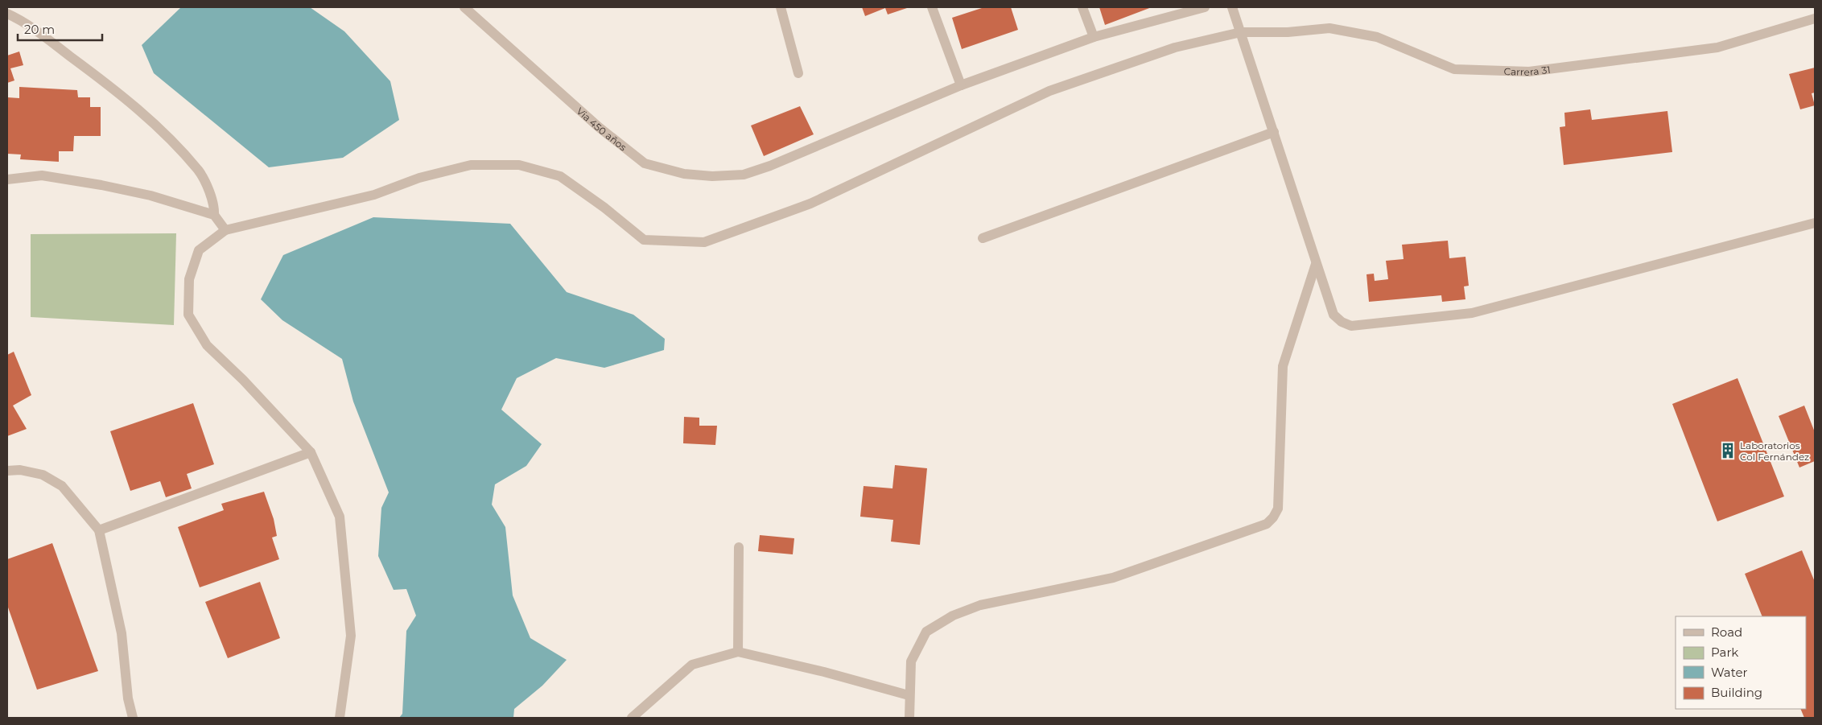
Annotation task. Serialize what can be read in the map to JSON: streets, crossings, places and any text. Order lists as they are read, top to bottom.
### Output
{
  "streets": {
    "street": ["Carrera 31", "Via 450 años"]
  },
  "places": {
    "building": ["Laboratorios Col Fernández"]
  },
  "legend": [
    "Road",
    "Park",
    "Water",
    "Building"
  ],
  "scale_bar": "20 m"
}
